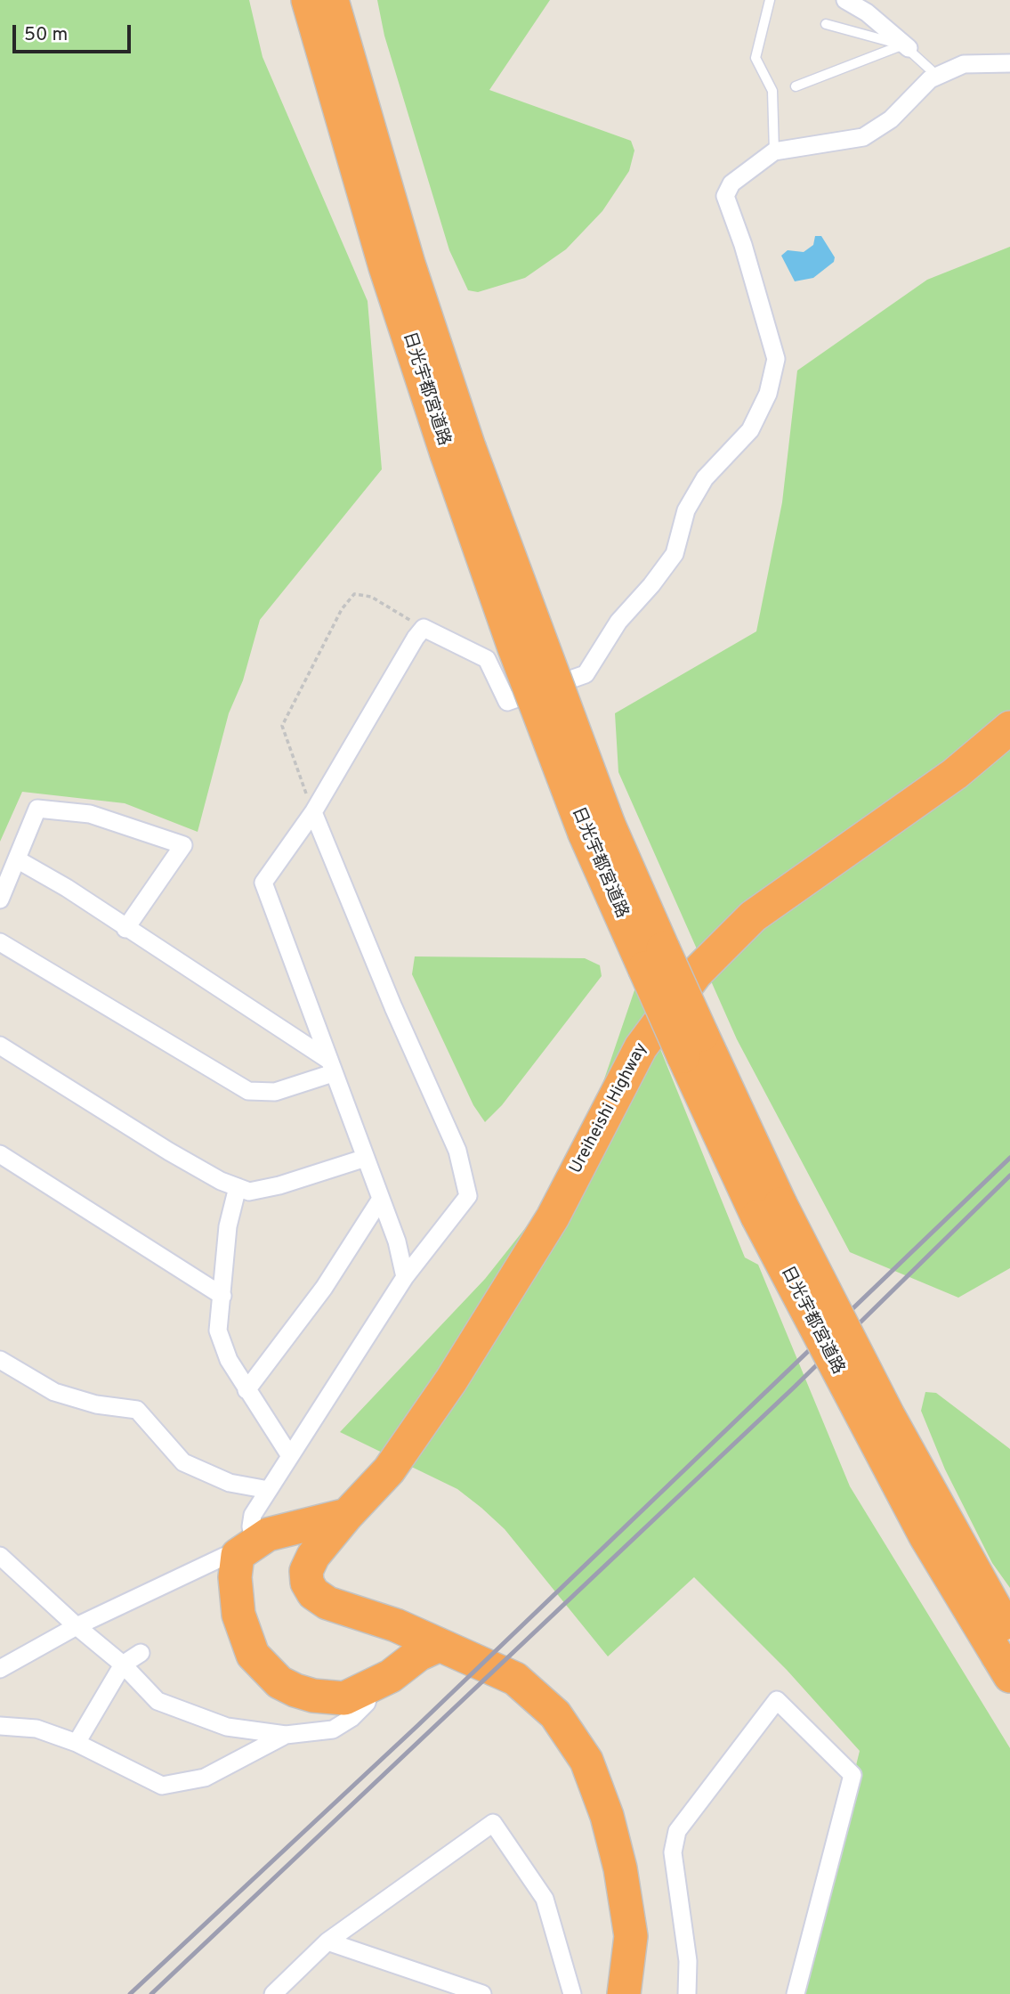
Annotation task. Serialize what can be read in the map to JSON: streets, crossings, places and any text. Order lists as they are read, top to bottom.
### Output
{
  "streets": {
    "highway": ["日光宇都宮道路", "Ureiheishi Highway"]
  },
  "scale_bar": "50 m"
}
